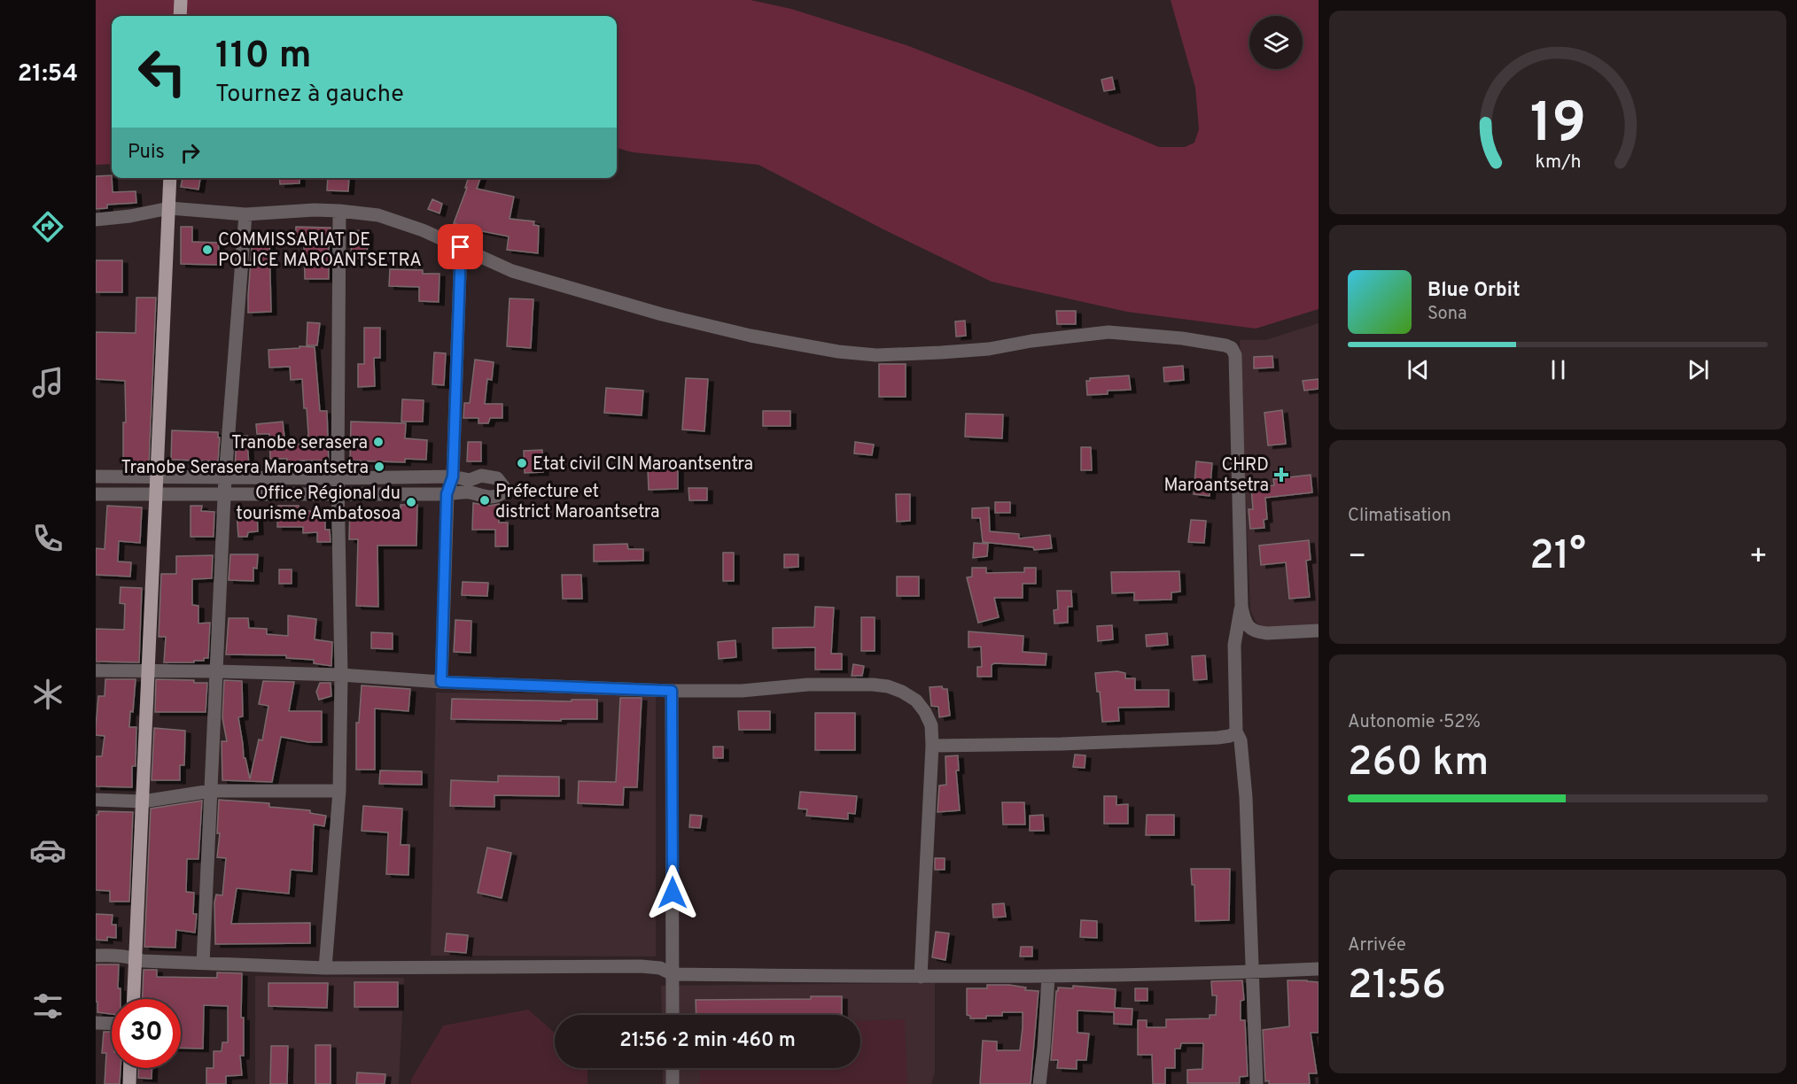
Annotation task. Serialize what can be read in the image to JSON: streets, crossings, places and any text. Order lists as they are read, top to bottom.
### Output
{
  "places": {
    "other": [
      "COMMISSARIAT DE POLICE MAROANTSETRA",
      "Tranobe serasera",
      "Etat civil CIN Maroantsentra",
      "Tranobe Serasera Maroantsetra",
      "Préfecture et district Maroantsetra",
      "Office Régional du tourisme Ambatosoa"
    ],
    "health": ["CHRD Maroantsetra"]
  },
  "page": {
    "tabs": "21:54",
    "turn": ["110 m", "Tournez à gauche"],
    "then": "Puis",
    "song": ["Blue Orbit", "Sona"],
    "tile": [
      "Climatisation",
      ["Autonomie · 52%", "260 km"],
      ["Arrivée", "21:56"]
    ],
    "heat": ["−", "21°", "+"],
    "limit": "30",
    "trip": "21:56 · 2 min · 460 m",
    "gauge": ["19", "km/h"]
  }
}
